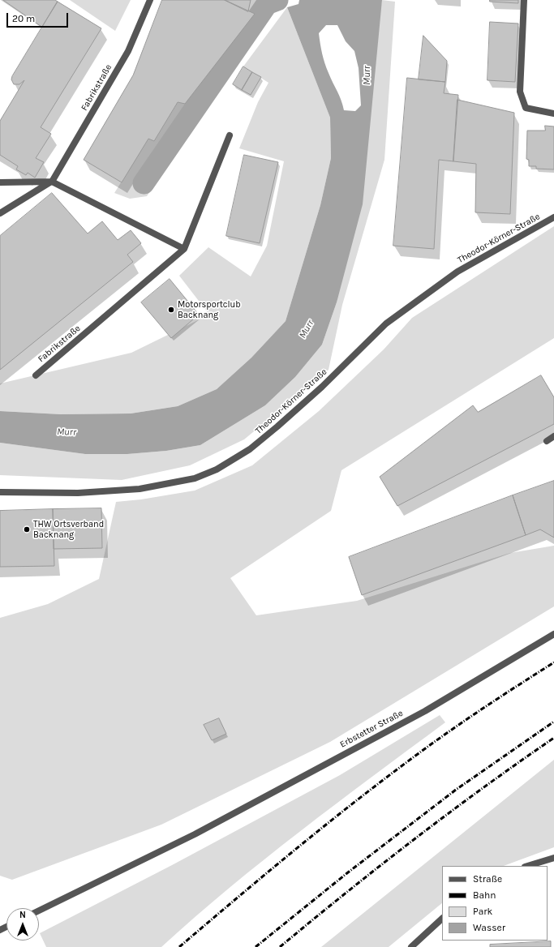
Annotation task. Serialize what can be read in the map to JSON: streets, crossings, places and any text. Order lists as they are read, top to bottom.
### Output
{
  "streets": {
    "street": ["Fabrikstraße", "Theodor-Körner-Straße", "Erbstetter Straße"]
  },
  "water": ["Murr"],
  "places": ["Motorsportclub Backnang", "THW Ortsverband Backnang"],
  "legend": [
    "Straße",
    "Bahn",
    "Park",
    "Wasser"
  ],
  "scale_bar": "20 m",
  "north": "top"
}
